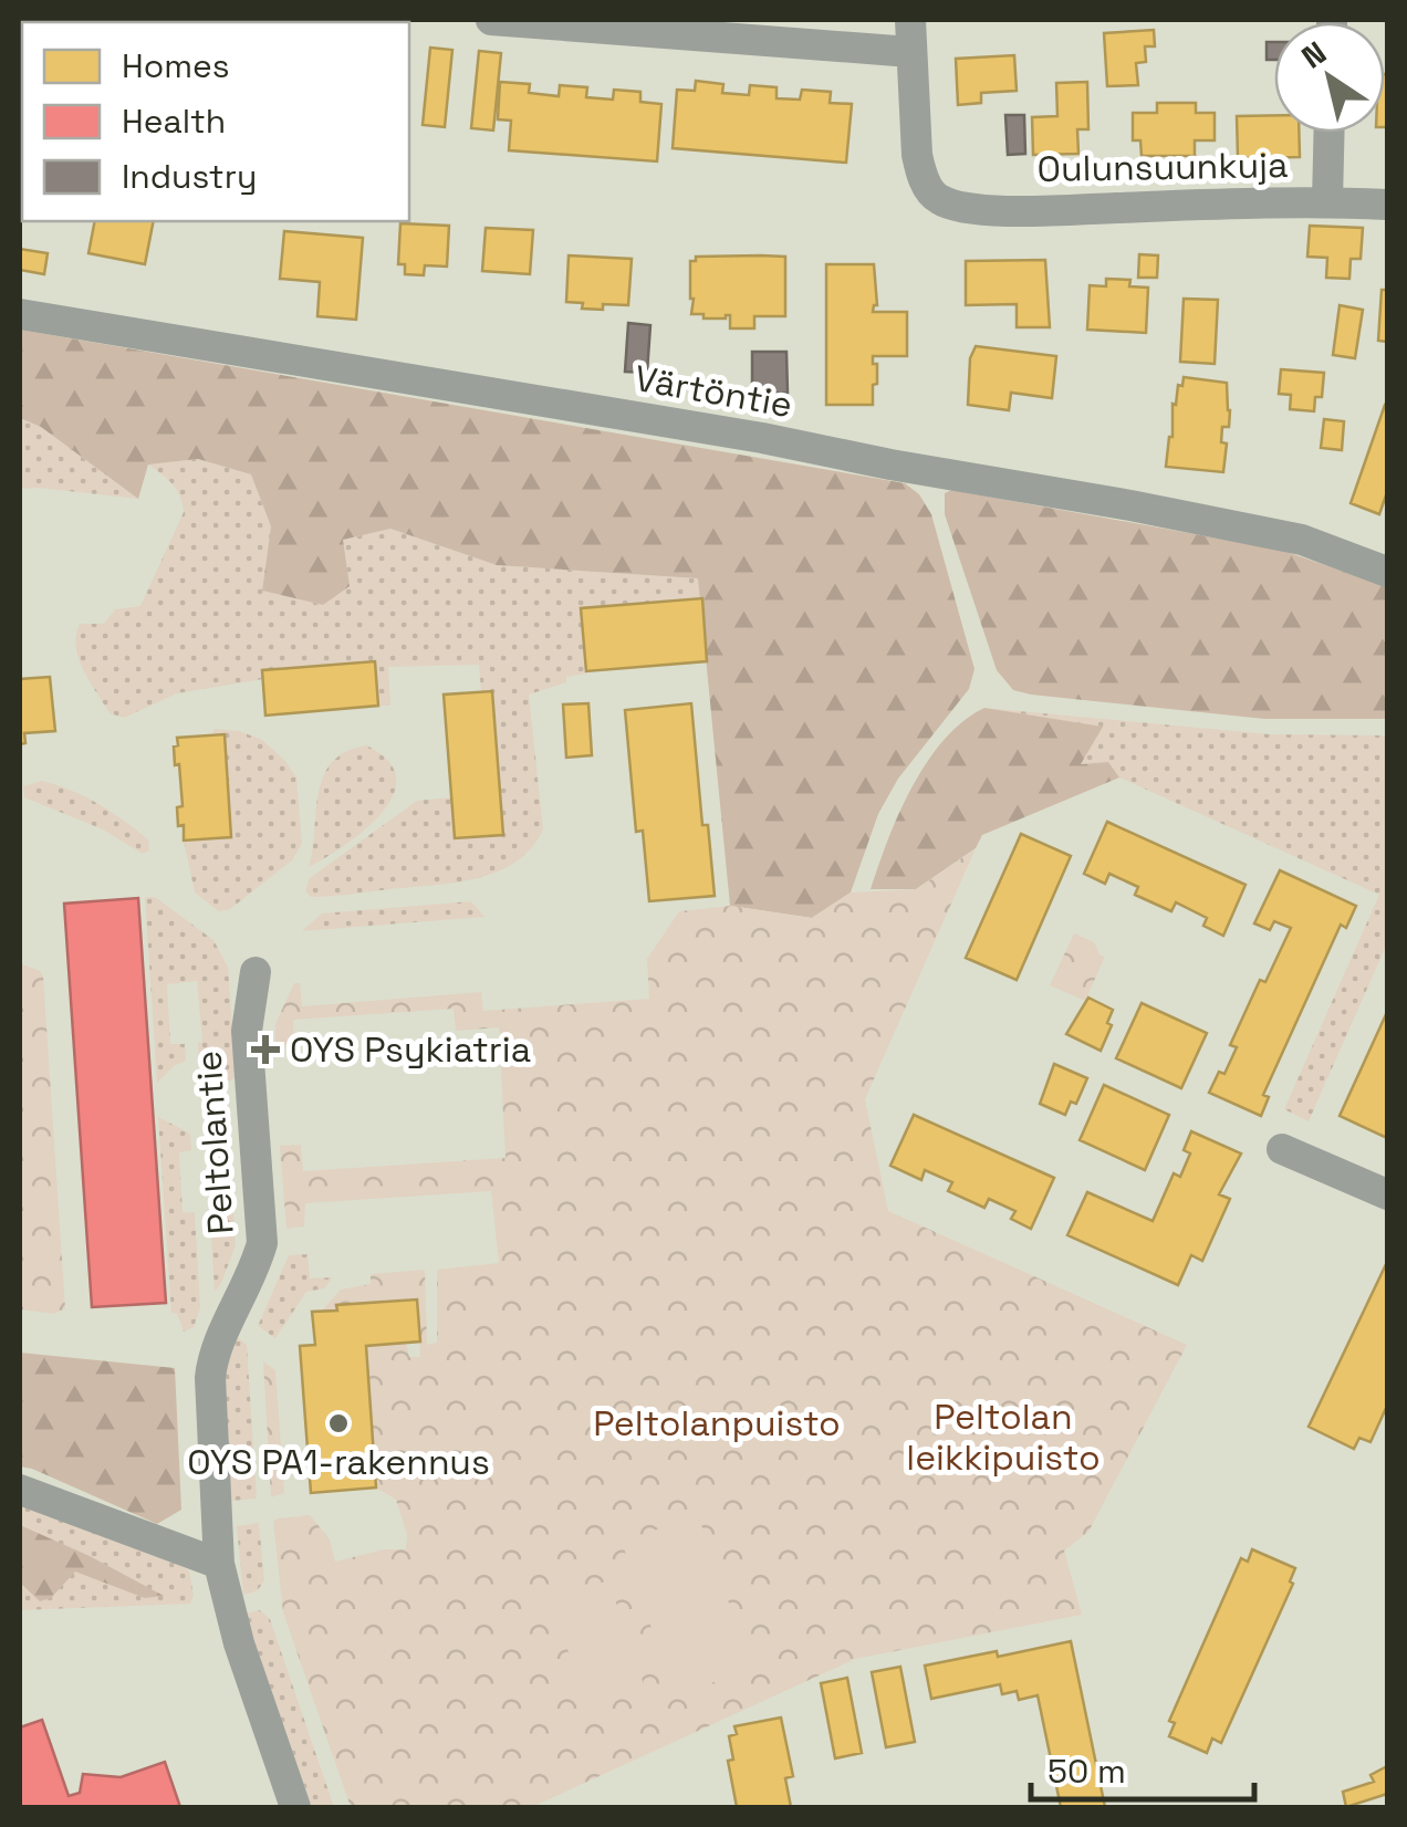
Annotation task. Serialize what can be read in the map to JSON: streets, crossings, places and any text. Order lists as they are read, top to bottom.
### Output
{
  "streets": {
    "street": ["Oulunsuunkuja", "Värtöntie", "Peltolantie"]
  },
  "parks": ["Peltolan leikkipuisto", "Peltolanpuisto"],
  "places": {
    "health": ["OYS Psykiatria"],
    "other": ["OYS PA1-rakennus"]
  },
  "legend": ["Homes", "Health", "Industry"],
  "scale_bar": "50 m",
  "north": "top left"
}
